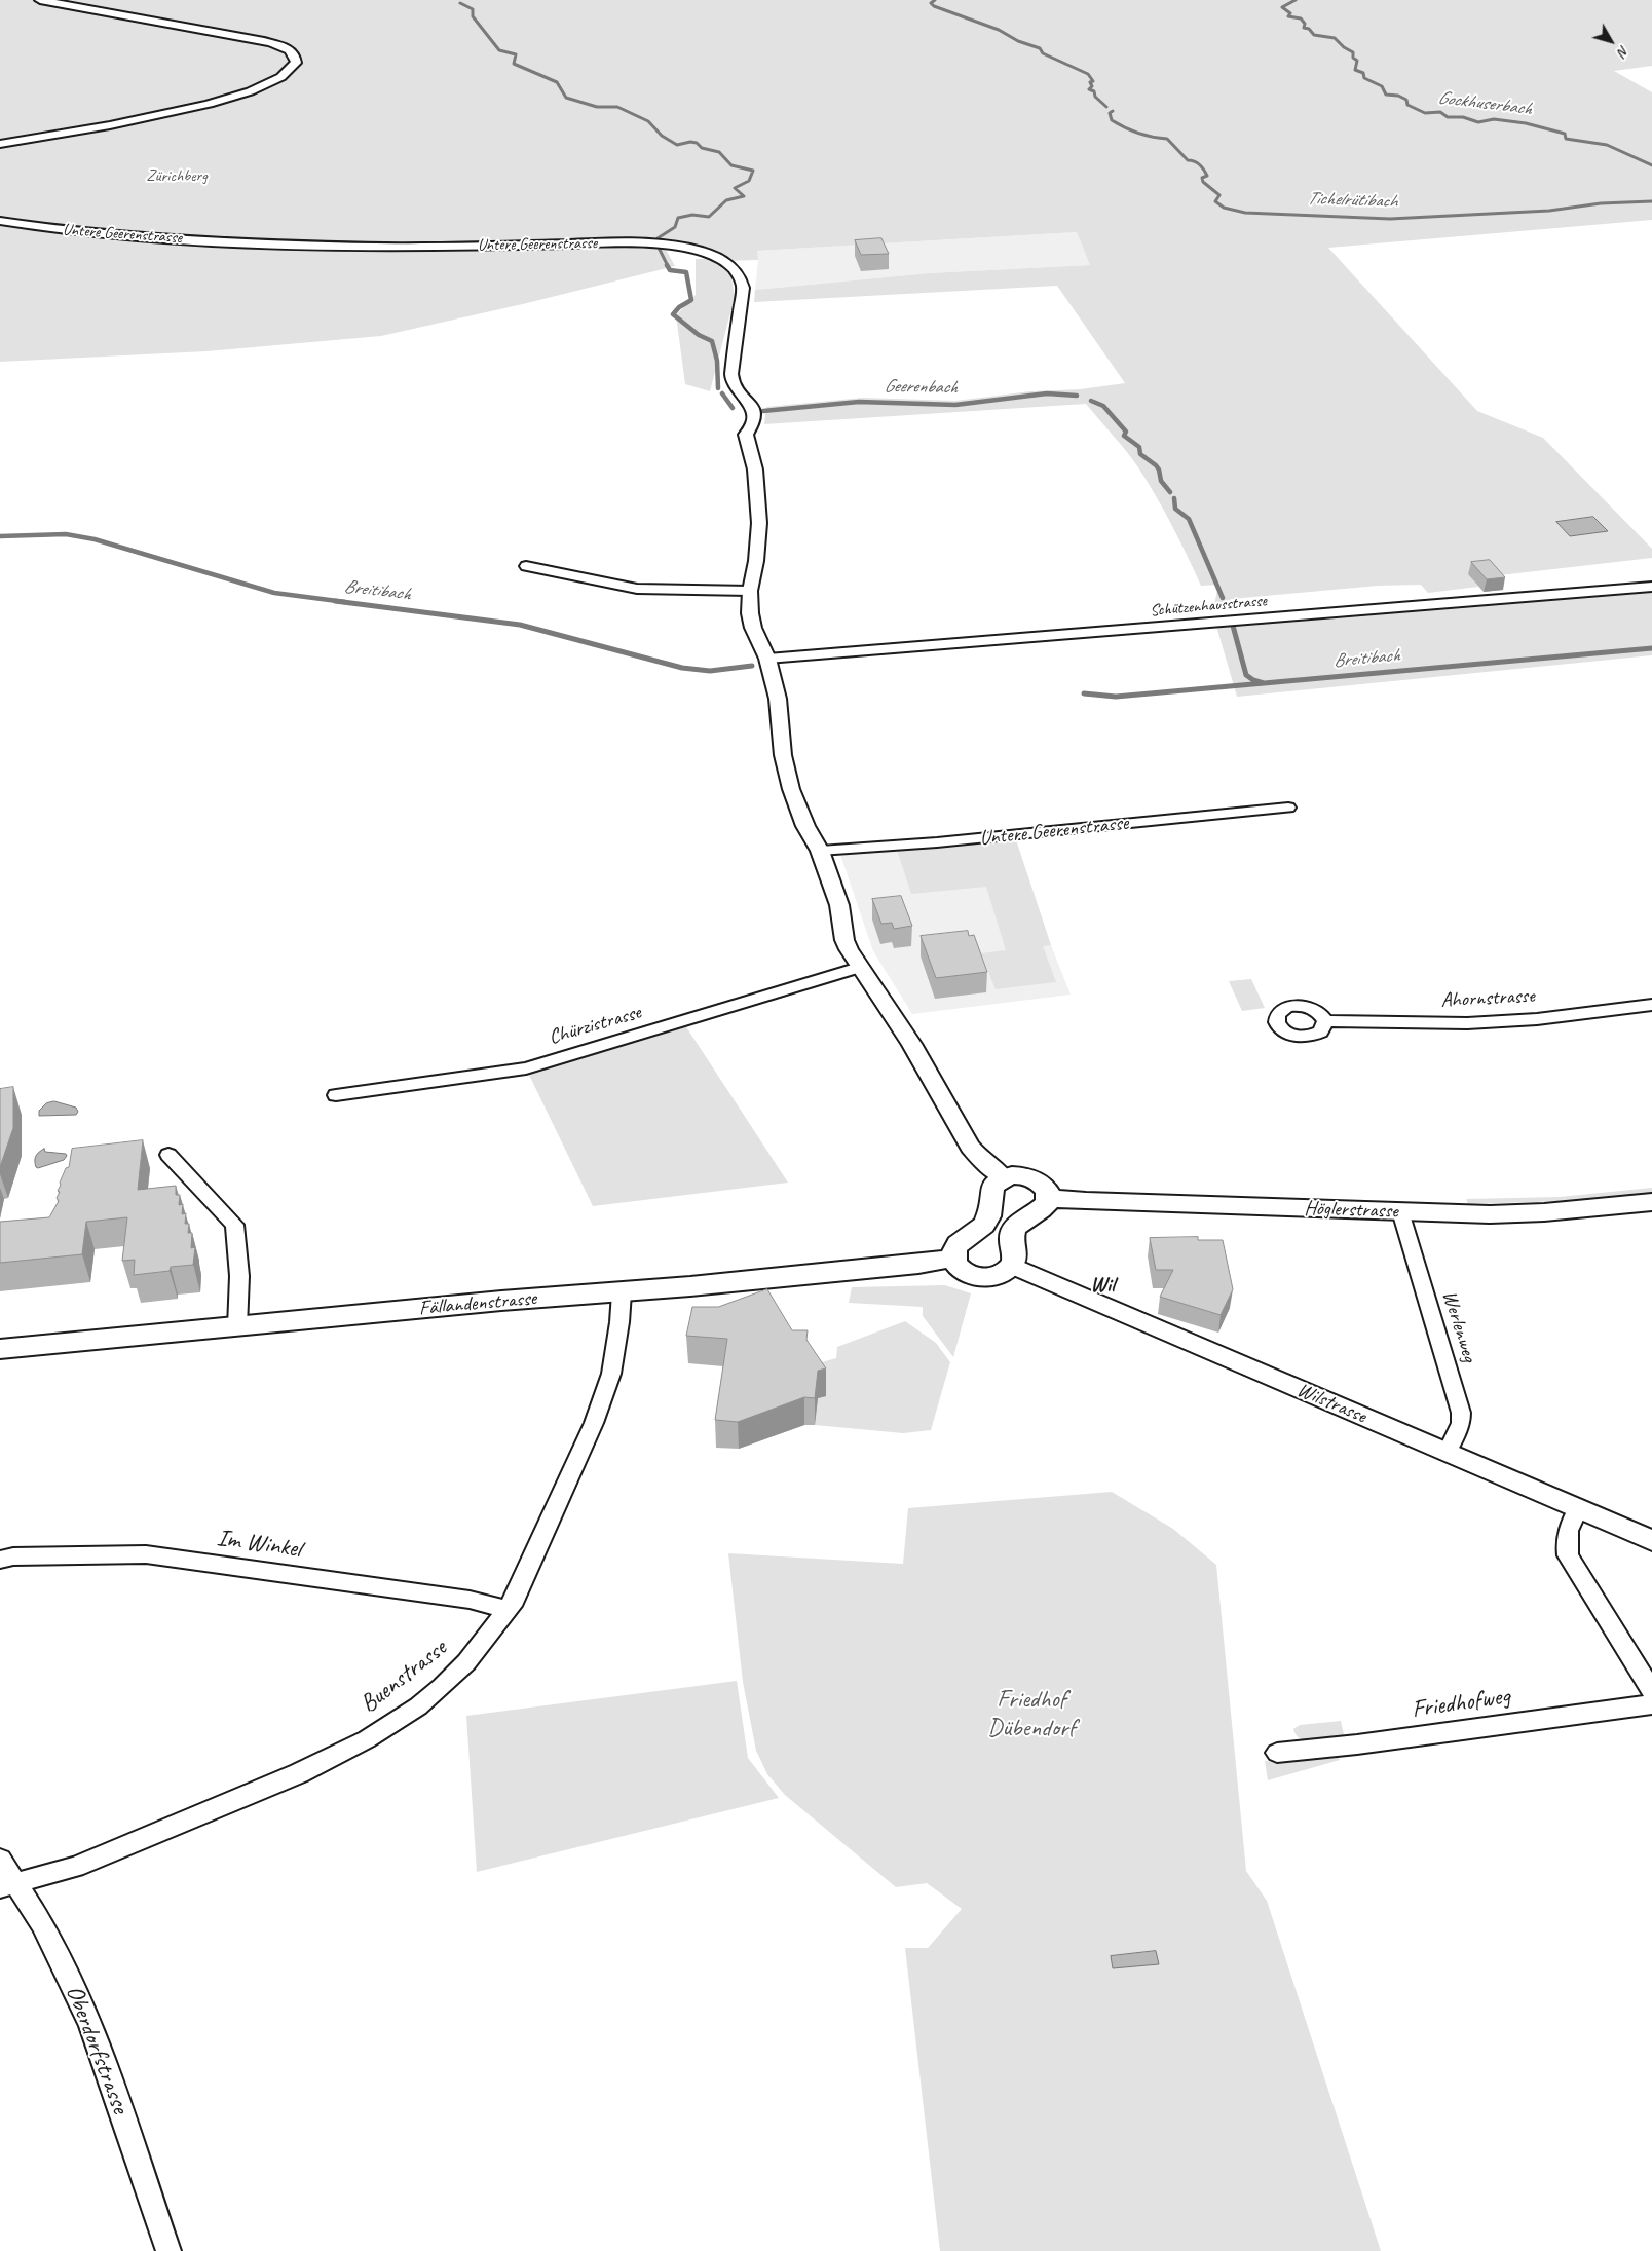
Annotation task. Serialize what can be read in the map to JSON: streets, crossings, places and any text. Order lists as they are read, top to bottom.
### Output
{
  "streets": {
    "main road": ["Höglerstrasse", "Fällandenstrasse"],
    "street": [
      "Untere Geerenstrasse",
      "Schützenhausstrasse",
      "Ahornstrasse",
      "Chürzistrasse",
      "Werlenweg",
      "Wilstrasse",
      "Im Winkel",
      "Buenstrasse",
      "Friedhofweg",
      "Oberdorfstrasse"
    ]
  },
  "crossings": [
    ["Untere Geerenstrasse", "Schützenhausstrasse"],
    ["Untere Geerenstrasse", "Chürzistrasse"],
    ["Höglerstrasse", "Werlenweg"],
    ["Fällandenstrasse", "Buenstrasse"],
    ["Werlenweg", "Wilstrasse"],
    ["Im Winkel", "Buenstrasse"],
    ["Buenstrasse", "Oberdorfstrasse"]
  ],
  "districts": ["Wil"],
  "water": [
    "Gockhuserbach",
    "Tichelrütibach",
    "Geerenbach",
    "Breitibach"
  ],
  "parks": ["Zürichberg", "Friedhof Dübendorf"],
  "north": "bottom right"
}
